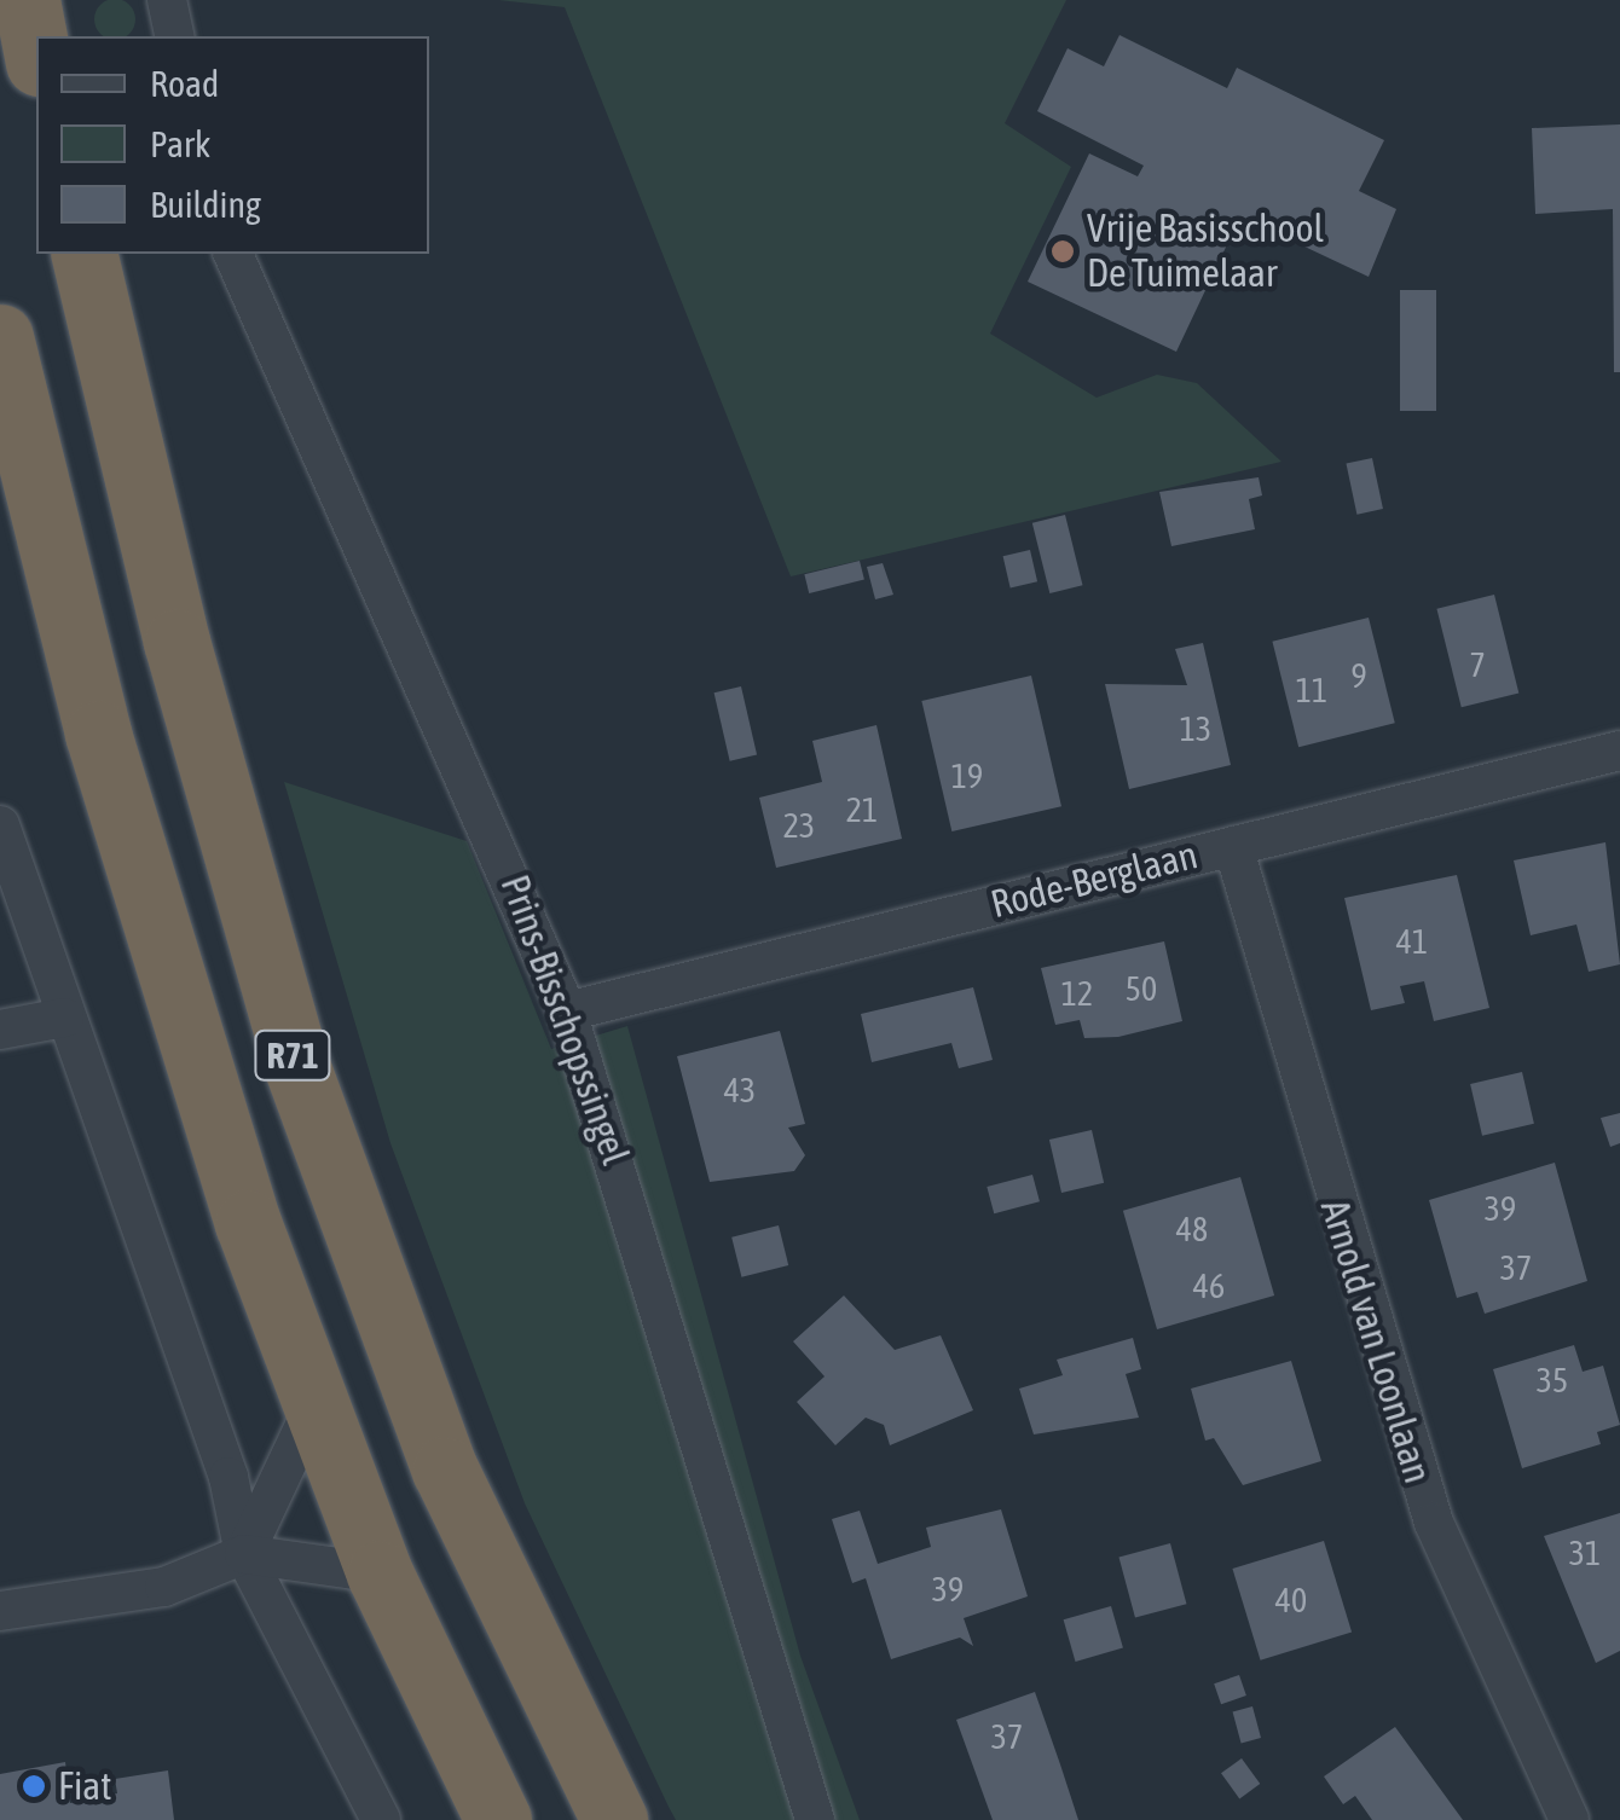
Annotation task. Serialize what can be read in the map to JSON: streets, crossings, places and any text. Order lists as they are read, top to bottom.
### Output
{
  "streets": {
    "highway": ["R71"],
    "street": ["Rode-Berglaan", "Prins-Bisschopssingel", "Arnold van Loonlaan"]
  },
  "crossings": [
    ["Rode-Berglaan", "Prins-Bisschopssingel"],
    ["Rode-Berglaan", "Arnold van Loonlaan"]
  ],
  "places": ["Vrije Basisschool De Tuimelaar", "Fiat"],
  "house_numbers": [
    "7",
    "9",
    "11",
    "13",
    "19",
    "21",
    "23",
    "41",
    "50",
    "12",
    "43",
    "39",
    "48",
    "37",
    "46",
    "35",
    "31",
    "39",
    "40",
    "37"
  ],
  "legend": ["Road", "Park", "Building"]
}
